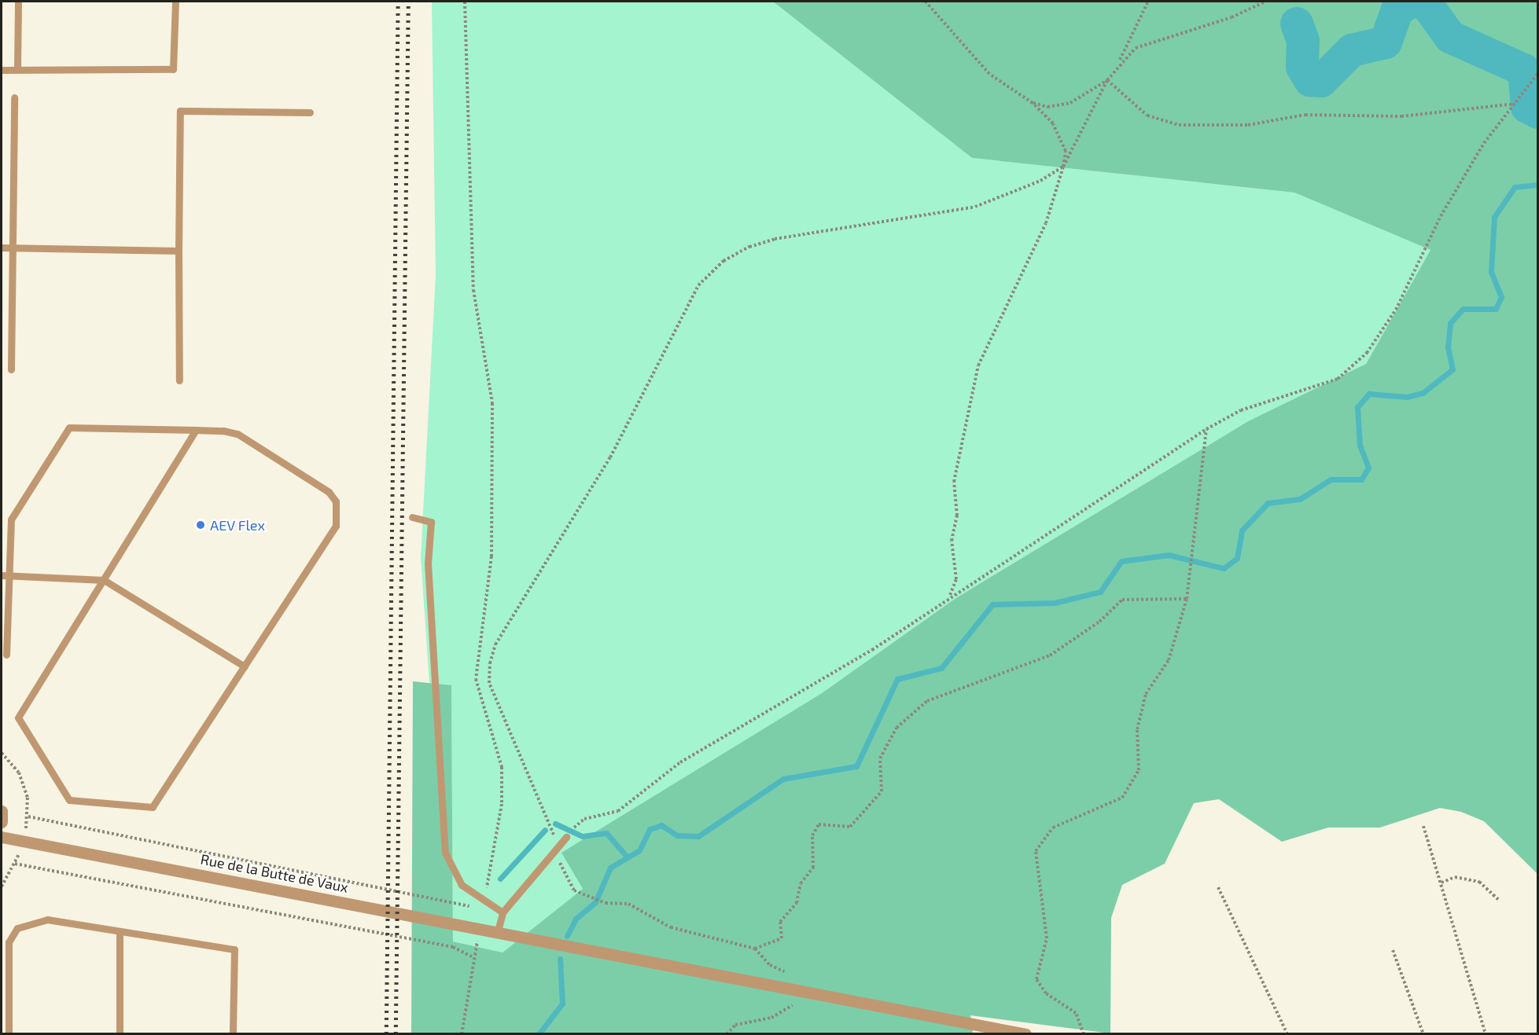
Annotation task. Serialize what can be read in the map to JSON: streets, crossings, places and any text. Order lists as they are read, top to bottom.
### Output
{
  "streets": {
    "street": ["Rue de la Butte de Vaux"]
  },
  "places": ["AEV Flex"]
}
